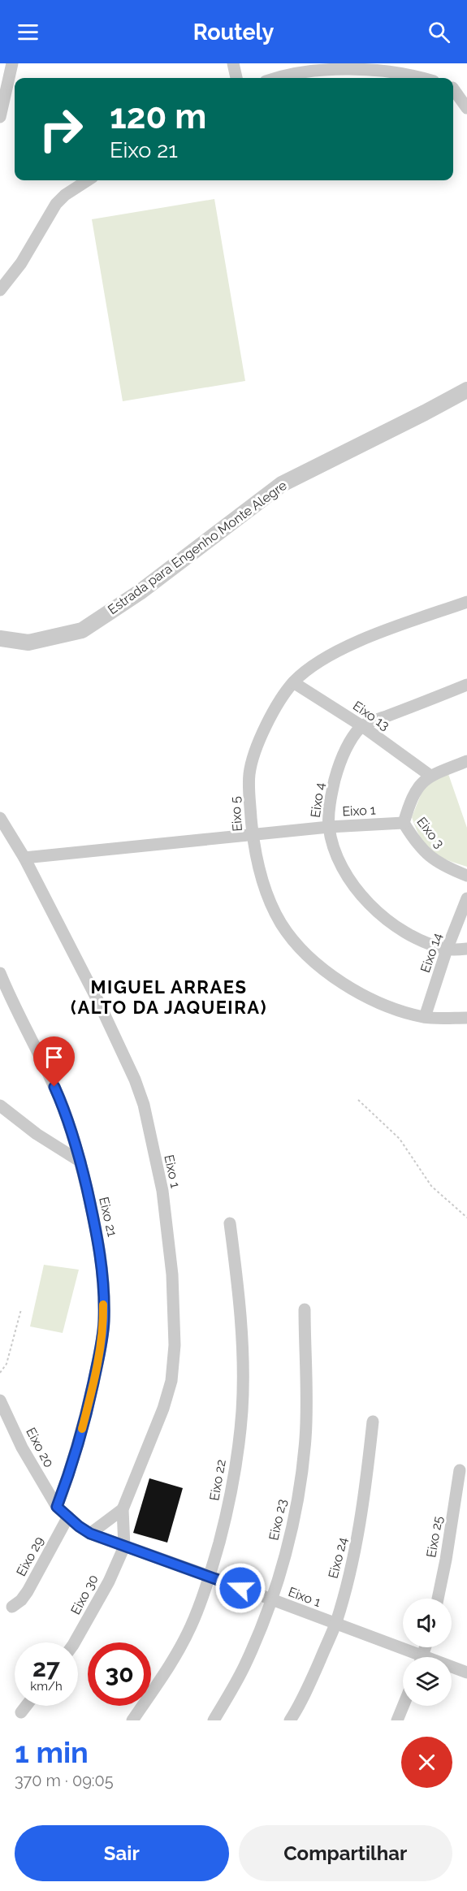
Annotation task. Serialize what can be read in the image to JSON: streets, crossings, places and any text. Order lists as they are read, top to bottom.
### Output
{
  "streets": {
    "street": [
      "Estrada para Engenho Monte Alegre",
      "Eixo 13",
      "Eixo 4",
      "Eixo 1",
      "Eixo 5",
      "Eixo 3",
      "Eixo 14",
      "Eixo 21",
      "Eixo 20",
      "Eixo 22",
      "Eixo 23",
      "Eixo 25",
      "Eixo 29",
      "Eixo 24",
      "Eixo 30"
    ]
  },
  "crossings": [
    ["Eixo 13", "Eixo 4"],
    ["Eixo 13", "Eixo 5"],
    ["Eixo 13", "Eixo 3"],
    ["Eixo 4", "Eixo 1"],
    ["Eixo 4", "Eixo 14"],
    ["Eixo 1", "Eixo 5"],
    ["Eixo 1", "Eixo 3"],
    ["Eixo 1", "Eixo 21"],
    ["Eixo 1", "Eixo 20"],
    ["Eixo 1", "Eixo 22"],
    ["Eixo 1", "Eixo 23"],
    ["Eixo 1", "Eixo 29"],
    ["Eixo 1", "Eixo 24"],
    ["Eixo 1", "Eixo 30"],
    ["Eixo 5", "Eixo 14"],
    ["Eixo 21", "Eixo 20"]
  ],
  "districts": ["MIGUEL ARRAES (ALTO DA JAQUEIRA)"],
  "page": {
    "header": "Routely",
    "turn": ["120 m", "Eixo 21"],
    "speed": "27 km/h",
    "limit": "30",
    "heading": ["1 min", "370 m · 09:05"],
    "buttons": ["Sair", "Compartilhar"]
  }
}
